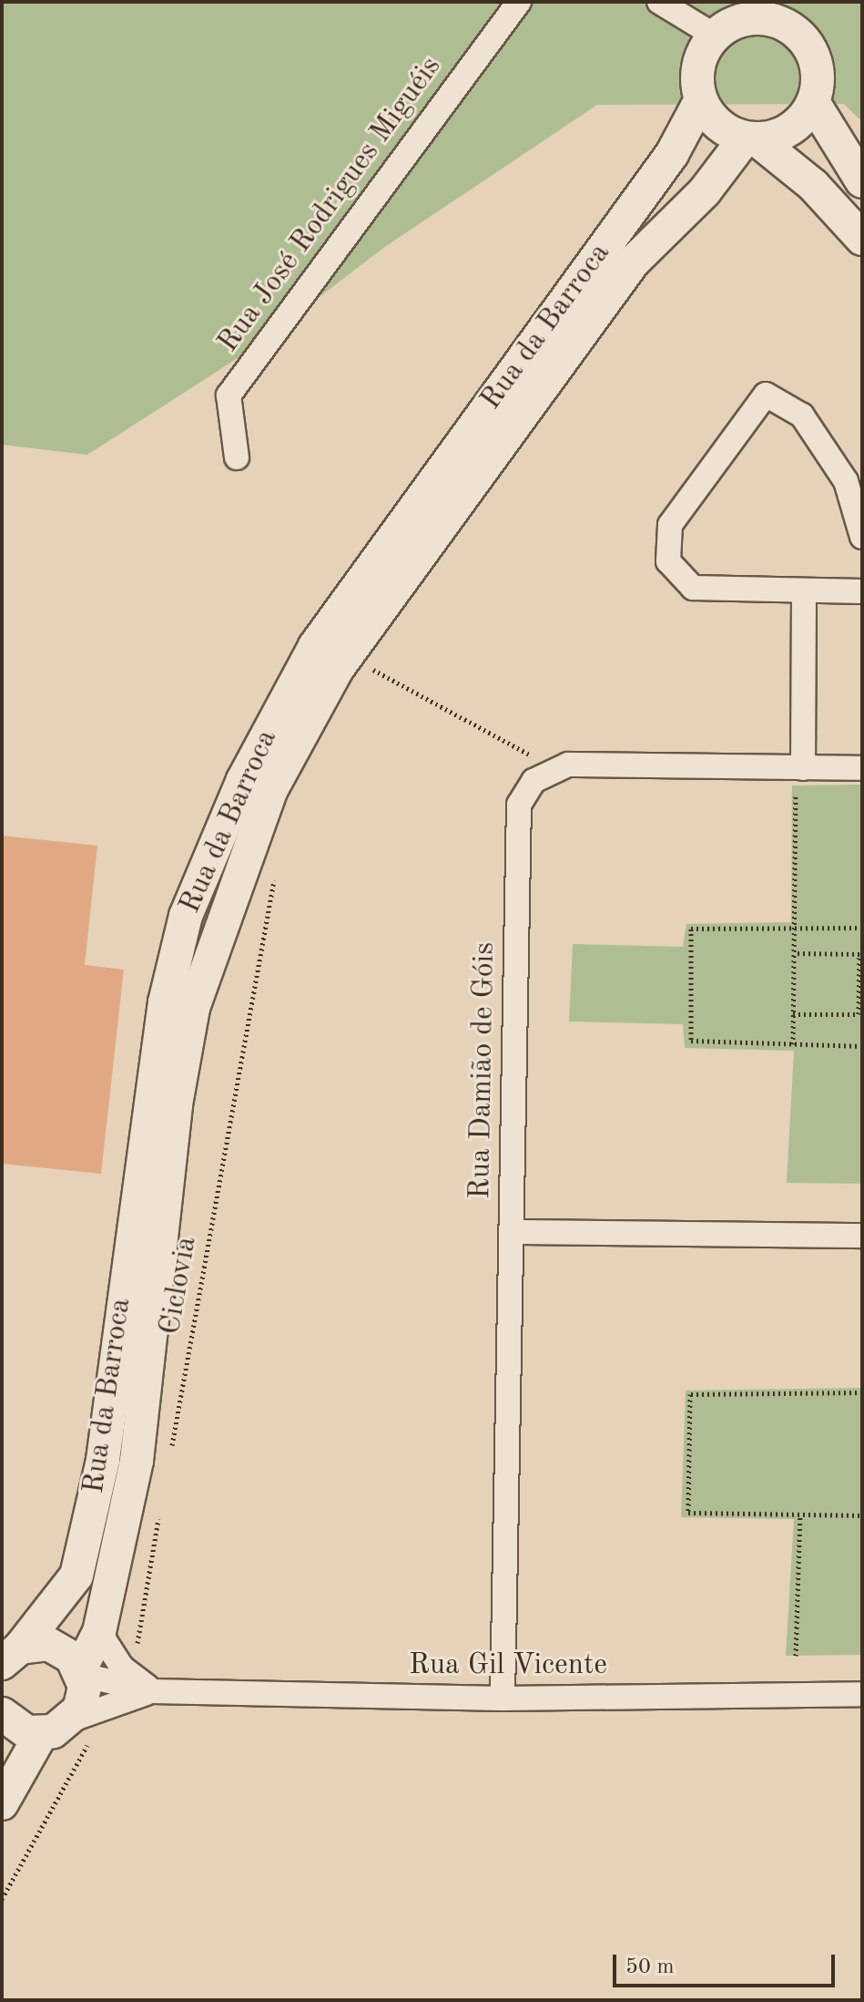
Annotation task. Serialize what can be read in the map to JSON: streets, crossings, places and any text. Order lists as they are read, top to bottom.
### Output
{
  "streets": {
    "street": [
      "Rua José Rodrigues Miguéis",
      "Rua da Barroca",
      "Rua Damião de Góis",
      "Rua Gil Vicente"
    ],
    "path": ["Ciclovia"]
  },
  "crossings": [
    ["Rua Damião de Góis", "Rua Gil Vicente"]
  ],
  "scale_bar": "50 m"
}
